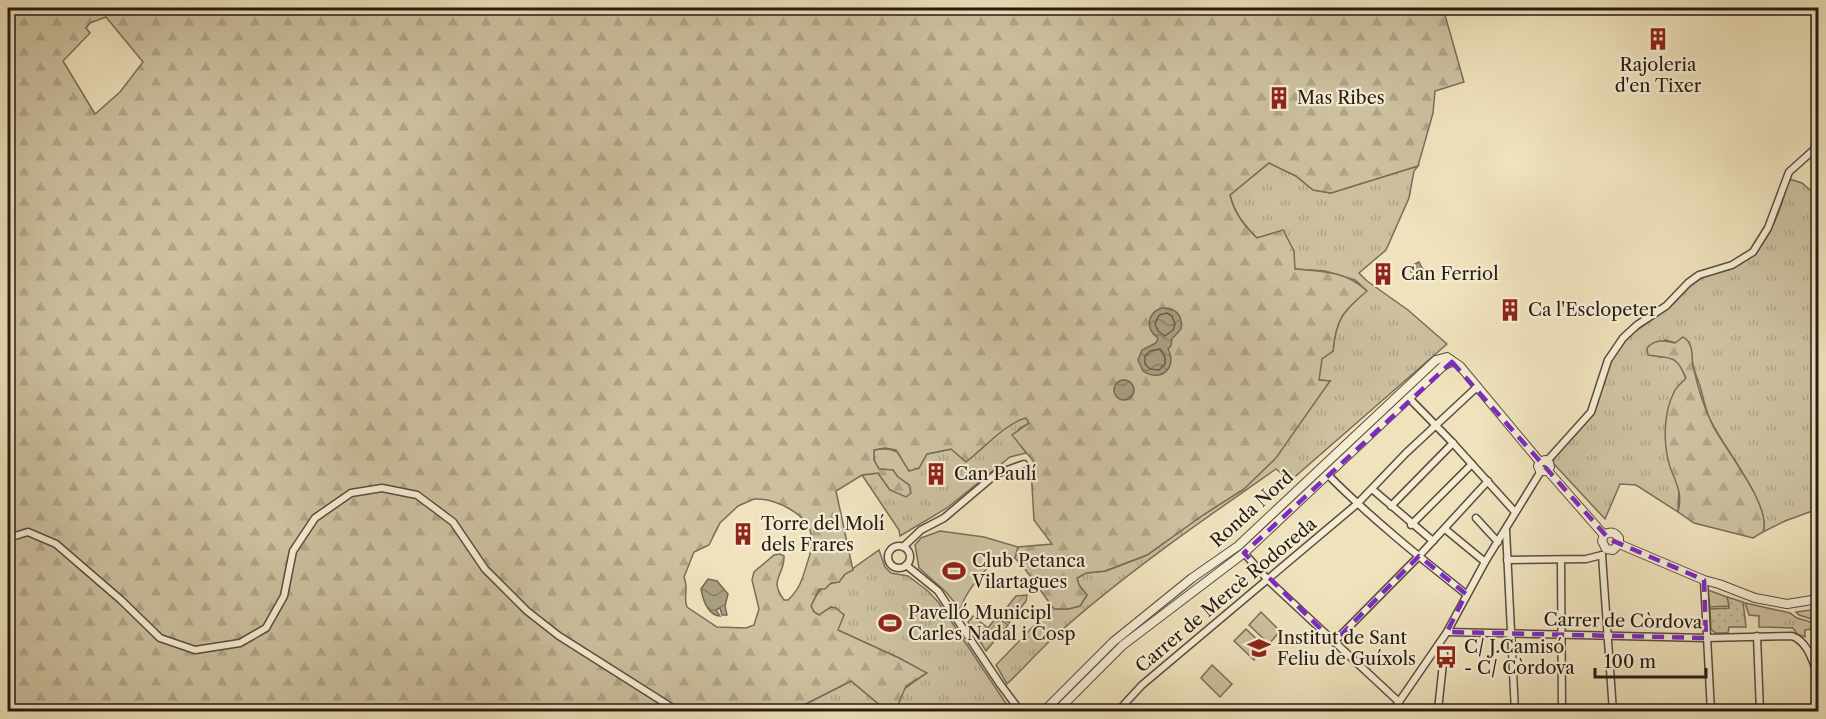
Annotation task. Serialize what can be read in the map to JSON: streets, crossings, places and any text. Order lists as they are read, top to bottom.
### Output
{
  "streets": {
    "street": ["Ronda Nord", "Carrer de Mercè Rodoreda", "Carrer de Còrdova"]
  },
  "places": {
    "building": [
      "Rajoleria d'en Tixer",
      "Mas Ribes",
      "Can Ferriol",
      "Ca l'Esclopeter",
      "Can Paulí",
      "Torre del Molí dels Frares"
    ],
    "sports": ["Club Petanca Vilartagues", "Pavelló Municipl Carles Nadal i Cosp"],
    "school or university": ["Institut de Sant Feliu de Guíxols"],
    "bus stop": ["C/ J.Camisó - C/ Còrdova"]
  },
  "scale_bar": "100 m"
}
